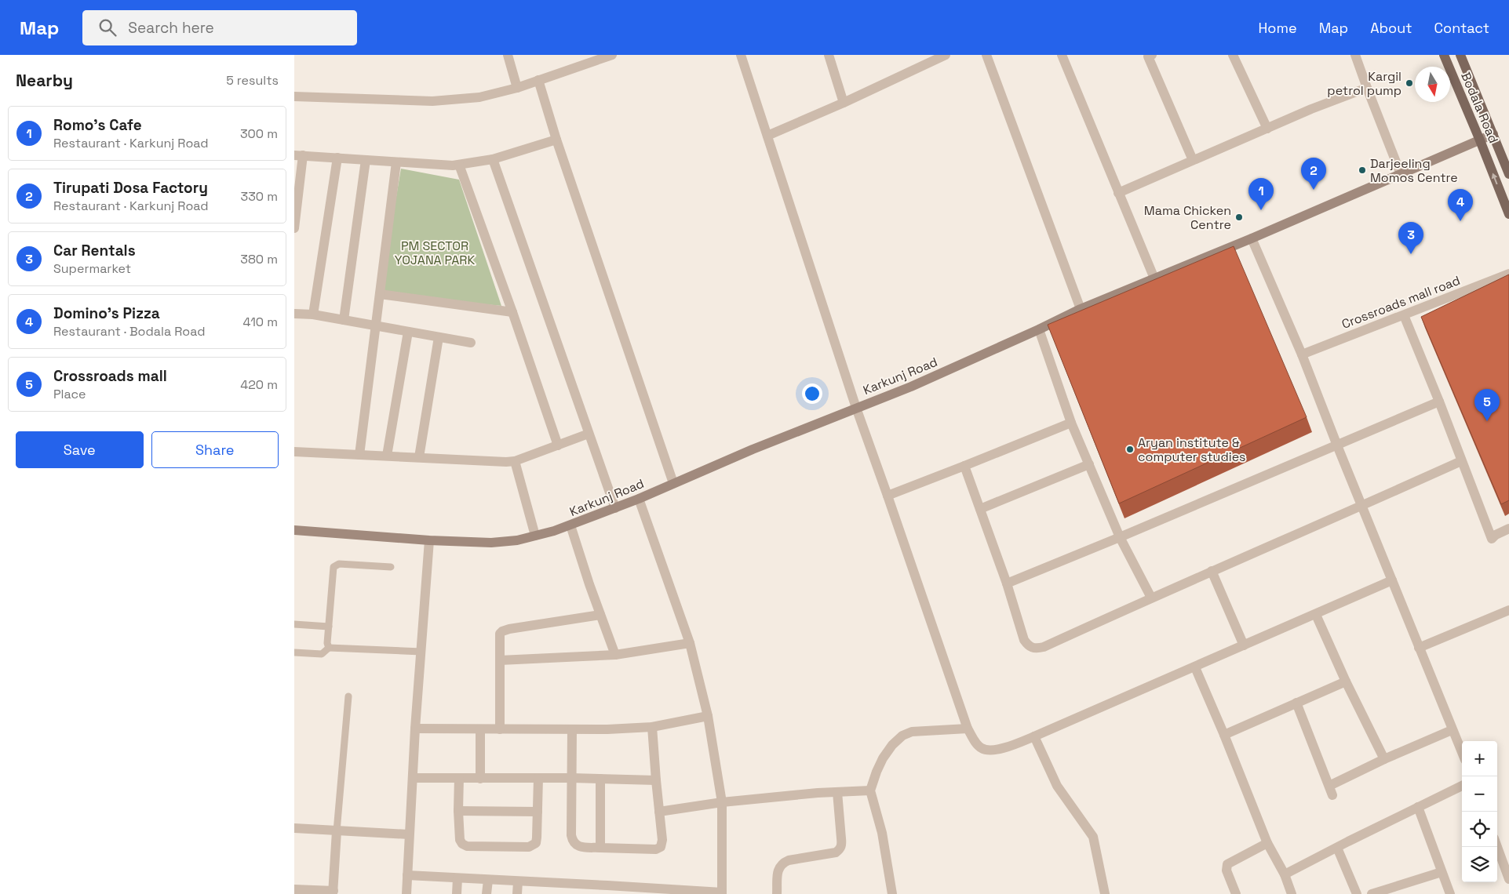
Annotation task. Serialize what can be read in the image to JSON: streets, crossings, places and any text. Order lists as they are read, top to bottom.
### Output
{
  "streets": {
    "main road": ["Bodala Road"],
    "street": ["Crossroads mall road", "Karkunj Road"]
  },
  "crossings": [
    ["Bodala Road", "Karkunj Road"]
  ],
  "parks": ["PM SECTOR YOJANA PARK"],
  "places": [
    "Kargil petrol pump",
    "Darjeeling Momos Centre",
    "Mama Chicken Centre",
    "Aryan institute & computer studies"
  ],
  "north": "bottom",
  "page": {
    "header": "Map",
    "search": "Search here",
    "nav": [
      "Home",
      "Map",
      "About",
      "Contact"
    ],
    "heading": ["Nearby", "5 results"],
    "list": [
      {
        "mark": "1",
        "name": "Romo's Cafe",
        "note": "Restaurant · Karkunj Road",
        "value": "300 m"
      },
      {
        "mark": "2",
        "name": "Tirupati Dosa Factory",
        "note": "Restaurant · Karkunj Road",
        "value": "330 m"
      },
      {
        "mark": "3",
        "name": "Car Rentals",
        "note": "Supermarket",
        "value": "380 m"
      },
      {
        "mark": "4",
        "name": "Domino's Pizza",
        "note": "Restaurant · Bodala Road",
        "value": "410 m"
      },
      {
        "mark": "5",
        "name": "Crossroads mall",
        "note": "Place",
        "value": "420 m"
      }
    ],
    "pins": [
      "2",
      "1",
      "4",
      "3",
      "5"
    ],
    "buttons": ["Save", "Share"],
    "map_buttons": ["+", "−"]
  }
}
